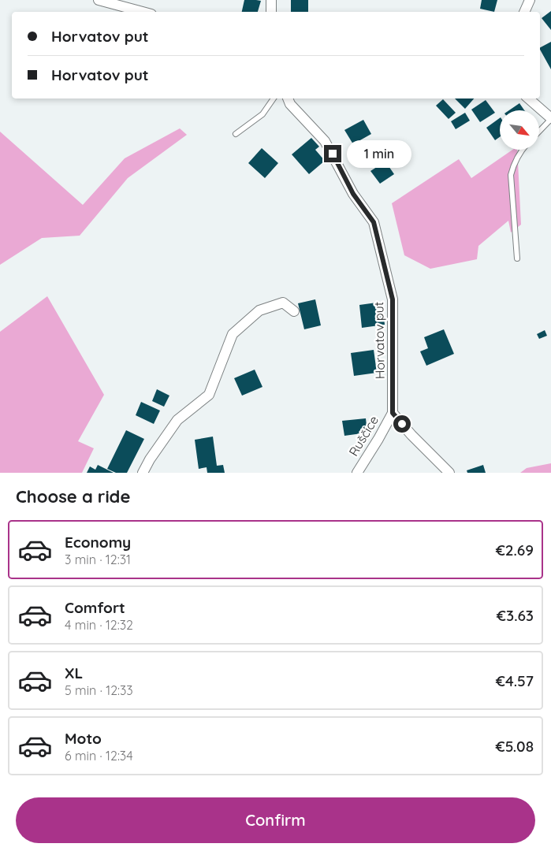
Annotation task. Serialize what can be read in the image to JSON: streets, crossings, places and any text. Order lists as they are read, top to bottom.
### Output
{
  "streets": {
    "street": ["Horvatov put", "Ruščice"]
  },
  "crossings": [
    ["Horvatov put", "Ruščice"]
  ],
  "north": "bottom right",
  "page": {
    "banner": ["Horvatov put", "Horvatov put"],
    "bubble": "1 min",
    "heading": "Choose a ride",
    "list": [
      {
        "name": "Economy",
        "note": "3 min · 12:31",
        "value": "€2.69"
      },
      {
        "name": "Comfort",
        "note": "4 min · 12:32",
        "value": "€3.63"
      },
      {
        "name": "XL",
        "note": "5 min · 12:33",
        "value": "€4.57"
      },
      {
        "name": "Moto",
        "note": "6 min · 12:34",
        "value": "€5.08"
      }
    ],
    "buttons": "Confirm"
  }
}
